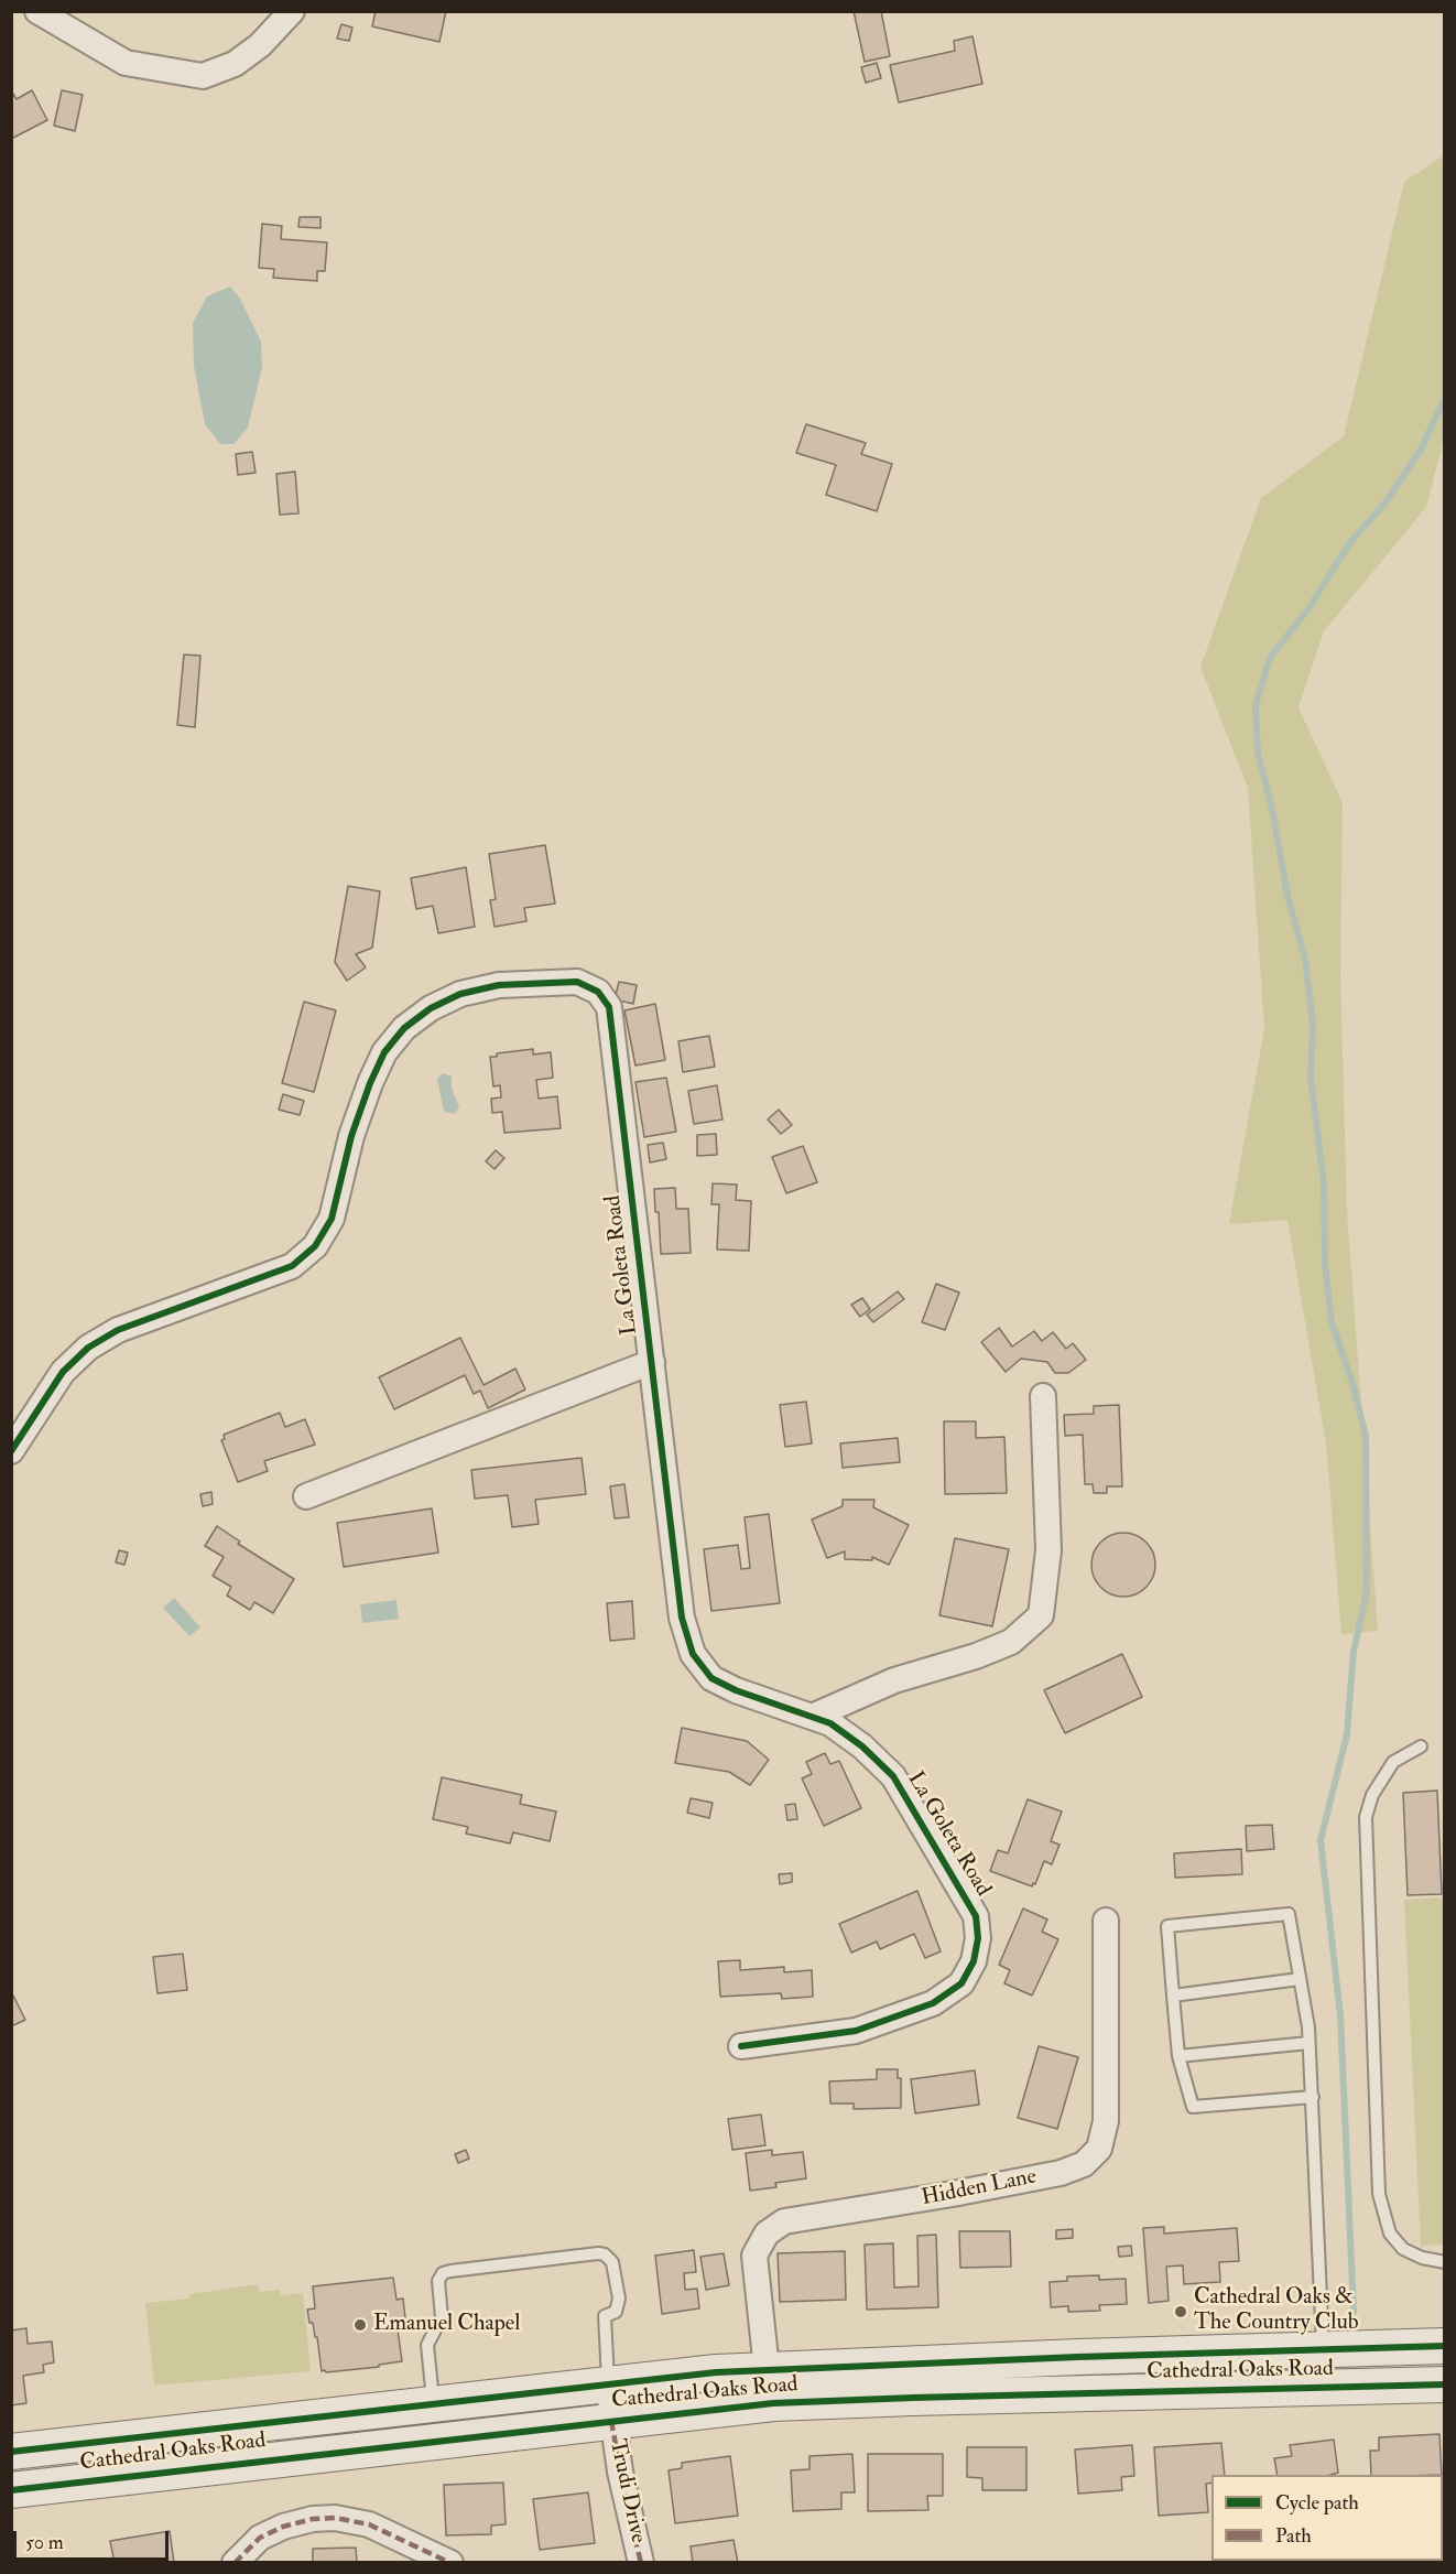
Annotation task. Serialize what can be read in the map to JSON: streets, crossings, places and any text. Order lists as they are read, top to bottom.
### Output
{
  "streets": {
    "main road": ["Cathedral Oaks Road"],
    "street": ["La Goleta Road", "Hidden Lane", "Trudi Drive"]
  },
  "crossings": [
    ["Hidden Lane", "Cathedral Oaks Road"],
    ["Cathedral Oaks Road", "Trudi Drive"]
  ],
  "places": ["Cathedral Oaks & The Country Club", "Emanuel Chapel"],
  "legend": ["Cycle path", "Path"],
  "scale_bar": "50 m"
}
